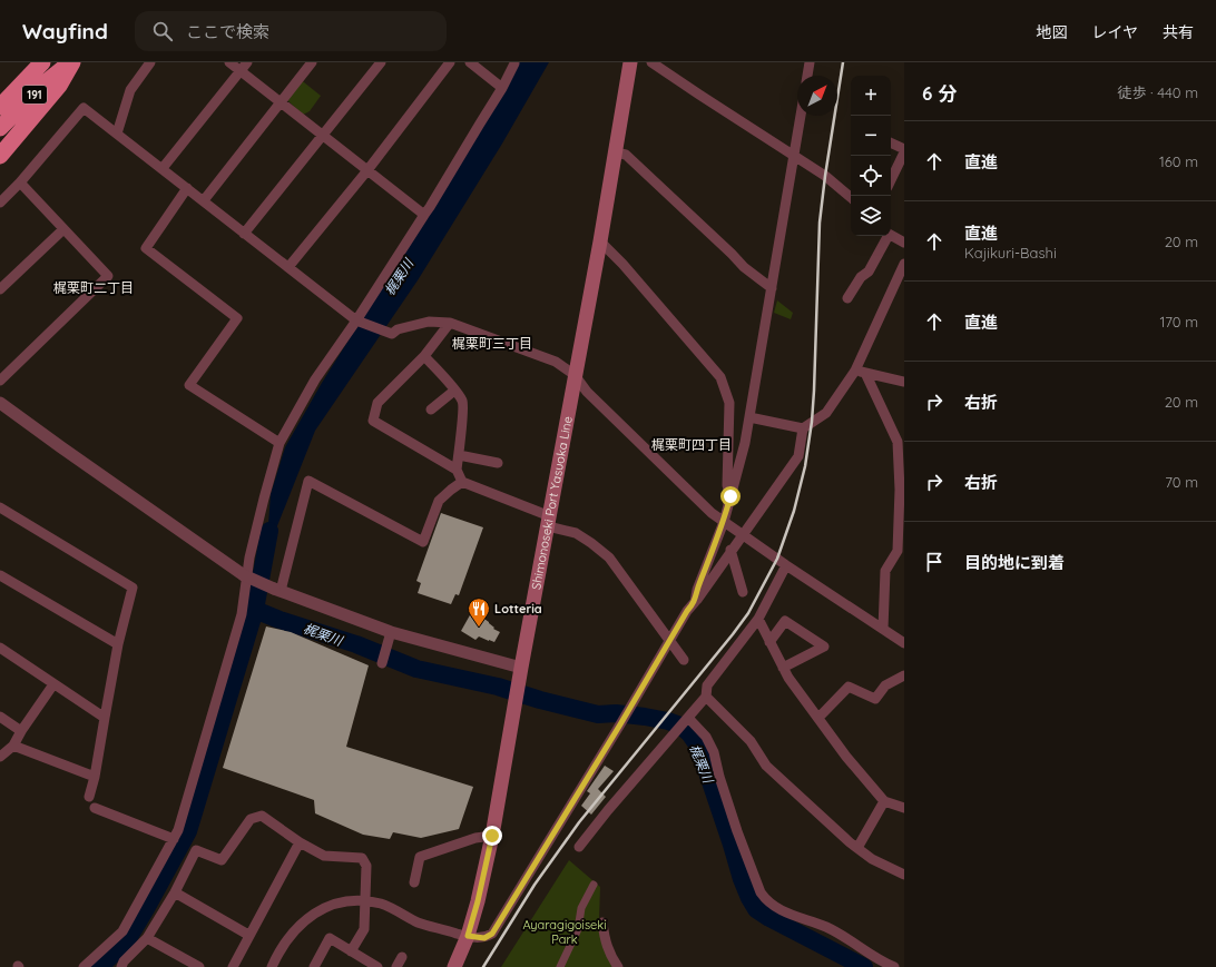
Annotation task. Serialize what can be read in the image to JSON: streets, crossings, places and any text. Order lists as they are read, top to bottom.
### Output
{
  "streets": {
    "highway": ["191"],
    "main road": ["Shimonoseki Port Yasuoka Line"]
  },
  "districts": ["梶栗町二丁目", "梶栗町三丁目", "梶栗町四丁目"],
  "water": ["梶栗川"],
  "parks": ["Ayaragigoiseki Park"],
  "places": {
    "restaurant": ["Lotteria"]
  },
  "north": "top right",
  "page": {
    "header": "Wayfind",
    "search": "ここで検索",
    "nav": ["地図", "レイヤ", "共有"],
    "heading": ["6 分", "徒歩 · 440 m"],
    "map_buttons": ["+", "−"],
    "list": [
      ["直進", "160 m"],
      ["直進", "Kajikuri-Bashi", "20 m"],
      ["直進", "170 m"],
      ["右折", "20 m"],
      ["右折", "70 m"],
      "目的地に到着"
    ]
  }
}
